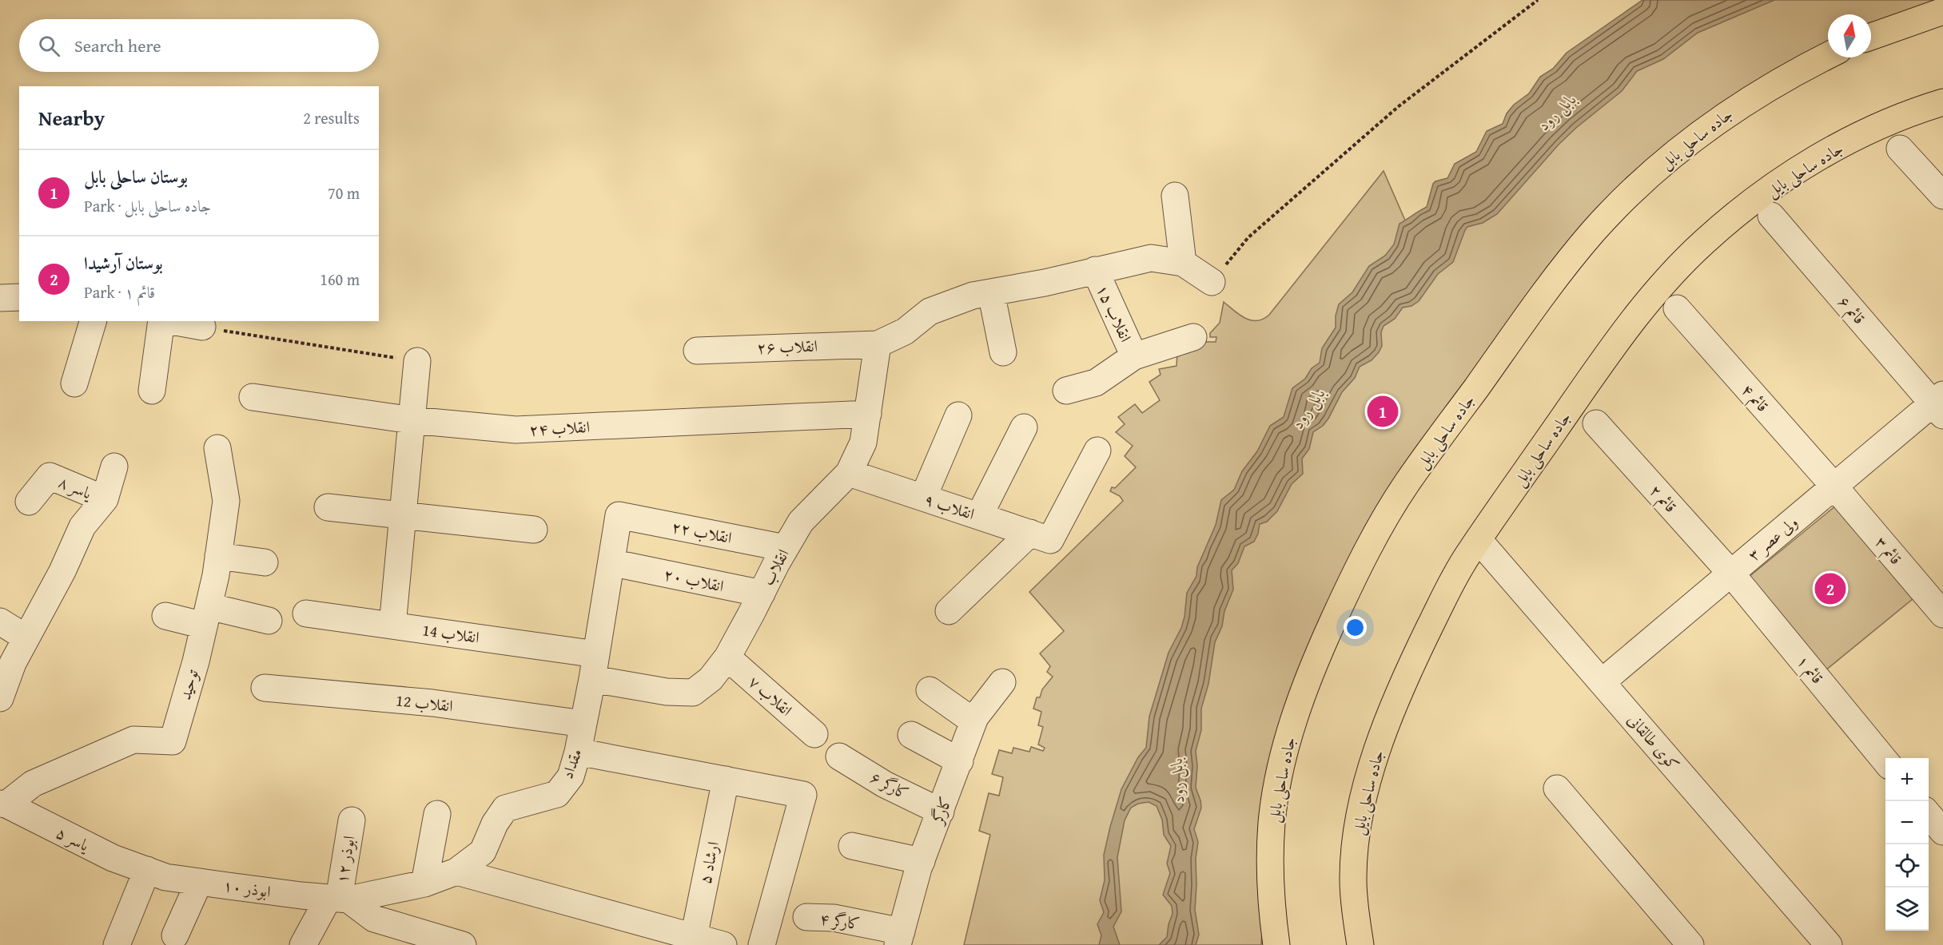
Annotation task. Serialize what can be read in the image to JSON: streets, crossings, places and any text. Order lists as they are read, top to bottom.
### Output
{
  "streets": {
    "main road": ["جاده ساحلی بابل", "جاده ساحلی بایل"],
    "street": [
      "قائم ۶",
      "انقلاب ۱۵",
      "انقلاب ۲۶",
      "قائم ۴",
      "انقلاب ۲۴",
      "یاسر ۸",
      "قائم ۲",
      "انقلاب ۹",
      "انقلاب ۲۲",
      "ولی عصر ۳",
      "قائم ۳",
      "انقلاب",
      "انقلاب ۲۰",
      "انقلاب 14",
      "قائم ۱",
      "توحید",
      "انقلاب ۷",
      "انقلاب 12",
      "کوی طالقانی",
      "مقداد",
      "کارگر ۶",
      "کارگر",
      "یاسر ۵",
      "ابوذر ۱۲",
      "ارشاد ۵",
      "ابوذر ۱۰",
      "کارگر ۴"
    ]
  },
  "crossings": [
    ["جاده ساحلی بایل", "کوی طالقانی"],
    ["قائم ۶", "ولی عصر ۳"],
    ["انقلاب ۲۶", "انقلاب"],
    ["قائم ۴", "ولی عصر ۳"],
    ["قائم ۴", "قائم ۳"],
    ["انقلاب ۲۴", "انقلاب"],
    ["قائم ۲", "ولی عصر ۳"],
    ["قائم ۲", "قائم ۱"],
    ["انقلاب ۹", "انقلاب"],
    ["انقلاب ۲۲", "انقلاب"],
    ["انقلاب ۲۲", "مقداد"],
    ["ولی عصر ۳", "قائم ۳"],
    ["ولی عصر ۳", "قائم ۱"],
    ["ولی عصر ۳", "کوی طالقانی"],
    ["انقلاب", "انقلاب ۲۰"],
    ["انقلاب", "انقلاب 14"],
    ["انقلاب", "انقلاب ۷"],
    ["انقلاب", "مقداد"],
    ["انقلاب 14", "مقداد"],
    ["توحید", "یاسر ۵"],
    ["انقلاب 12", "مقداد"],
    ["مقداد", "ابوذر ۱۲"],
    ["مقداد", "ابوذر ۱۰"],
    ["کارگر ۶", "کارگر"],
    ["کارگر", "کارگر ۴"],
    ["یاسر ۵", "ابوذر ۱۰"],
    ["ابوذر ۱۲", "ابوذر ۱۰"]
  ],
  "water": ["بابل رود"],
  "north": "top",
  "page": {
    "search": "Search here",
    "heading": ["Nearby", "2 results"],
    "list": [
      {
        "mark": "1",
        "name": "بوستان ساحلی بابل",
        "note": "Park · جاده ساحلی بابل",
        "value": "70 m"
      },
      {
        "mark": "2",
        "name": "بوستان آرشیدا",
        "note": "Park · قائم ۱",
        "value": "160 m"
      }
    ],
    "pins": ["1", "2"],
    "map_buttons": ["+", "−"]
  }
}
